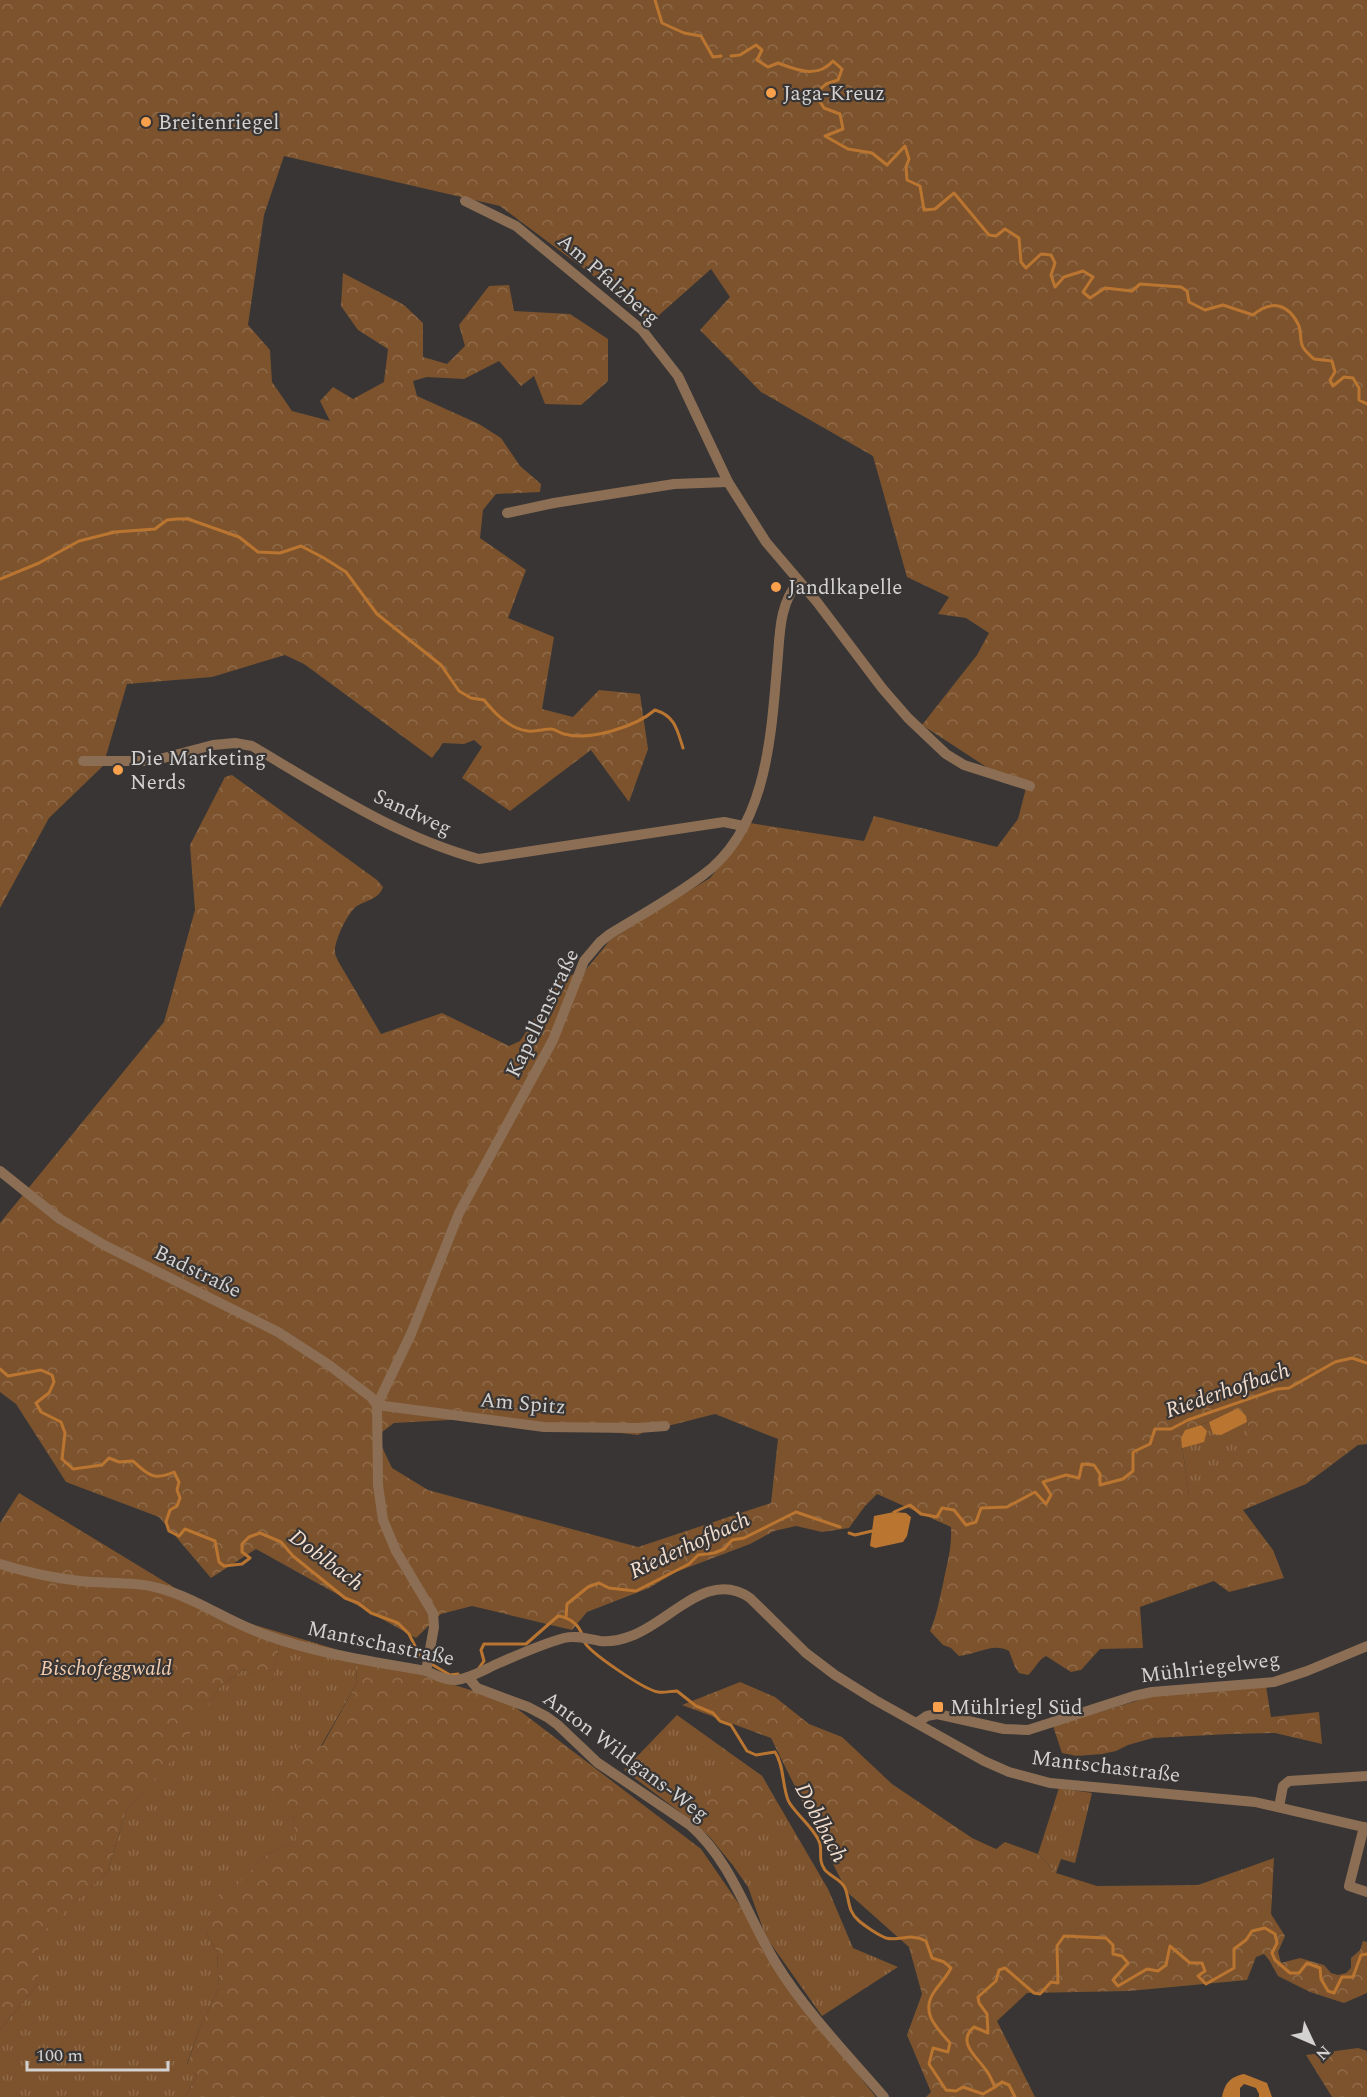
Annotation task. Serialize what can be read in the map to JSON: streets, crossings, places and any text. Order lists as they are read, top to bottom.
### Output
{
  "streets": {
    "street": [
      "Am Pfalzberg",
      "Sandweg",
      "Kapellenstraße",
      "Badstraße",
      "Am Spitz",
      "Mantschastraße",
      "Mühlriegelweg",
      "Anton Wildgans-Weg"
    ]
  },
  "crossings": [
    ["Am Pfalzberg", "Kapellenstraße"],
    ["Sandweg", "Kapellenstraße"],
    ["Kapellenstraße", "Badstraße"],
    ["Kapellenstraße", "Am Spitz"],
    ["Kapellenstraße", "Mantschastraße"],
    ["Badstraße", "Am Spitz"],
    ["Mantschastraße", "Mühlriegelweg"],
    ["Mantschastraße", "Anton Wildgans-Weg"]
  ],
  "water": ["Riederhofbach", "Doblbach"],
  "parks": ["Bischofeggwald"],
  "places": {
    "other": [
      "Jaga-Kreuz",
      "Breitenriegel",
      "Jandlkapelle",
      "Die Marketing Nerds"
    ],
    "transit": ["Mühlriegl Süd"]
  },
  "scale_bar": "100 m",
  "north": "bottom right"
}
